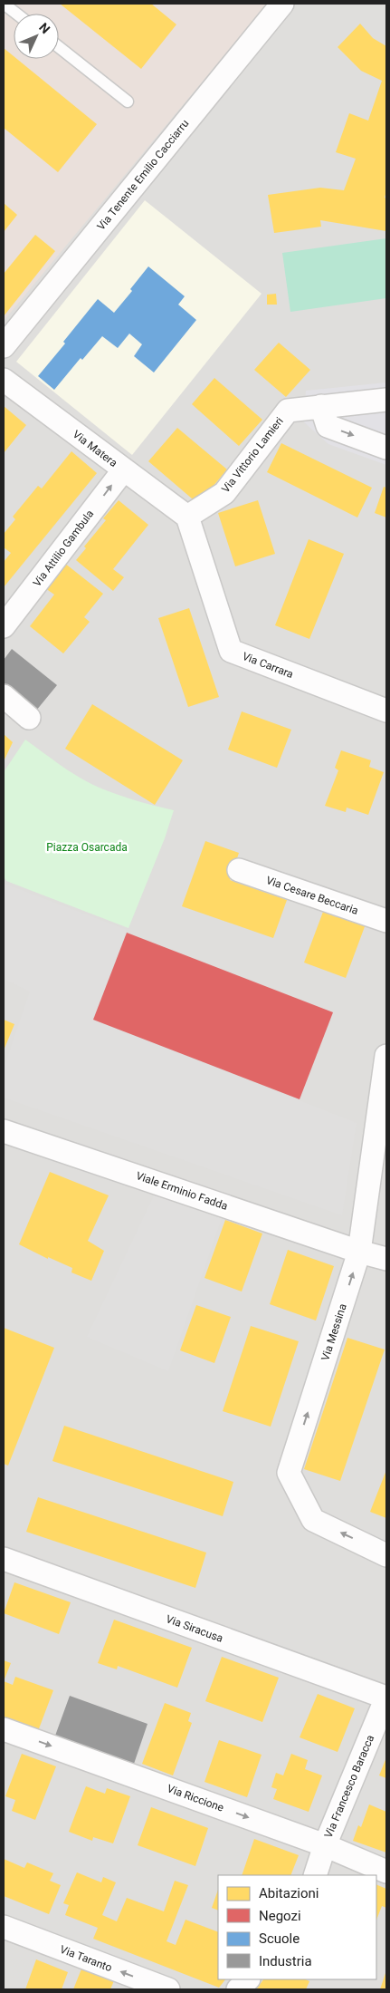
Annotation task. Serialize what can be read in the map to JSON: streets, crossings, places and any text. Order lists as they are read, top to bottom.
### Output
{
  "streets": {
    "street": [
      "Via Tenente Emilio Cacciarru",
      "Via Matera",
      "Via Vittorio Lamieri",
      "Via Attilio Gambula",
      "Via Carrara",
      "Via Cesare Beccaria",
      "Viale Erminio Fadda",
      "Via Messina",
      "Via Siracusa",
      "Via Francesco Baracca",
      "Via Riccione",
      "Via Taranto"
    ]
  },
  "crossings": [
    ["Via Matera", "Via Vittorio Lamieri"],
    ["Via Matera", "Via Attilio Gambula"],
    ["Via Matera", "Via Carrara"],
    ["Via Vittorio Lamieri", "Via Carrara"],
    ["Viale Erminio Fadda", "Via Messina"],
    ["Via Siracusa", "Via Francesco Baracca"],
    ["Via Francesco Baracca", "Via Riccione"]
  ],
  "one_way": [
    "Via Attilio Gambula",
    "Via Messina",
    "Via Riccione",
    "Via Taranto"
  ],
  "parks": ["Piazza Osarcada"],
  "legend": [
    "Abitazioni",
    "Negozi",
    "Scuole",
    "Industria"
  ],
  "north": "top right"
}
